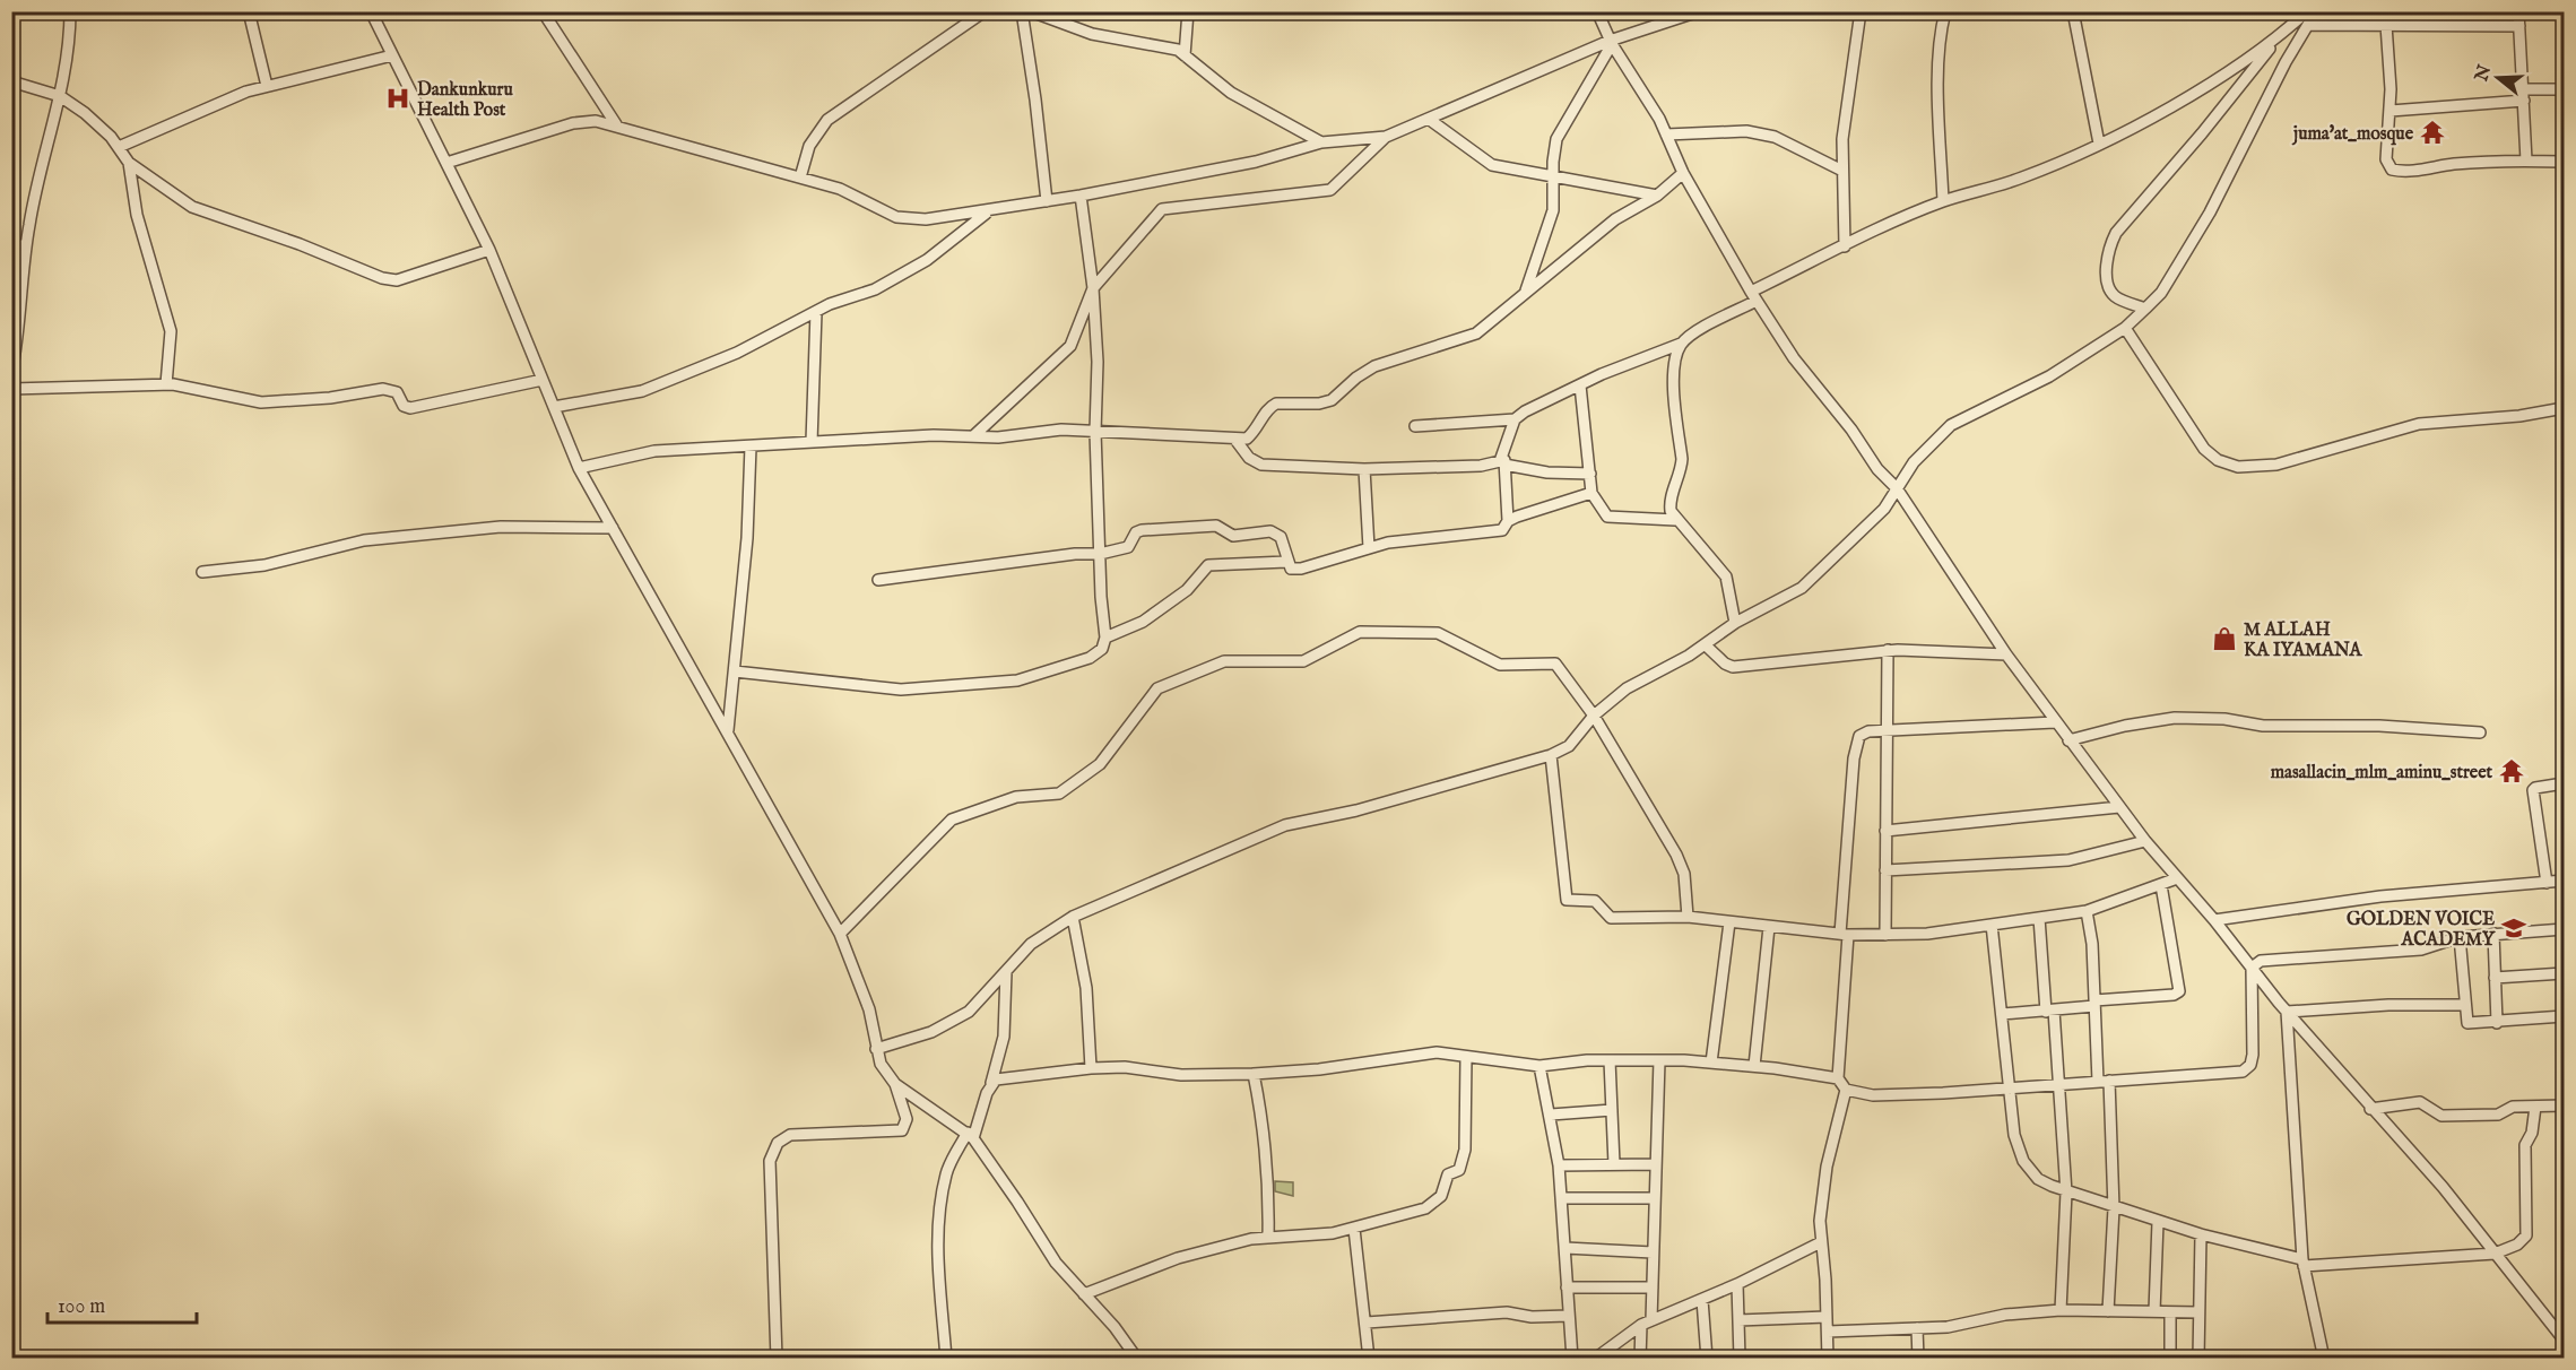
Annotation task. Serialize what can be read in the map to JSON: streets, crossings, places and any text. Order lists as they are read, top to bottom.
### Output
{
  "places": {
    "hospital": ["Dankunkuru Health Post"],
    "temple": ["juma'at_mosque", "masallacin_mlm_aminu_street"],
    "shop": ["M ALLAH KA IYAMANA"],
    "school or university": ["GOLDEN VOICE ACADEMY"]
  },
  "scale_bar": "100 m",
  "north": "left"
}
